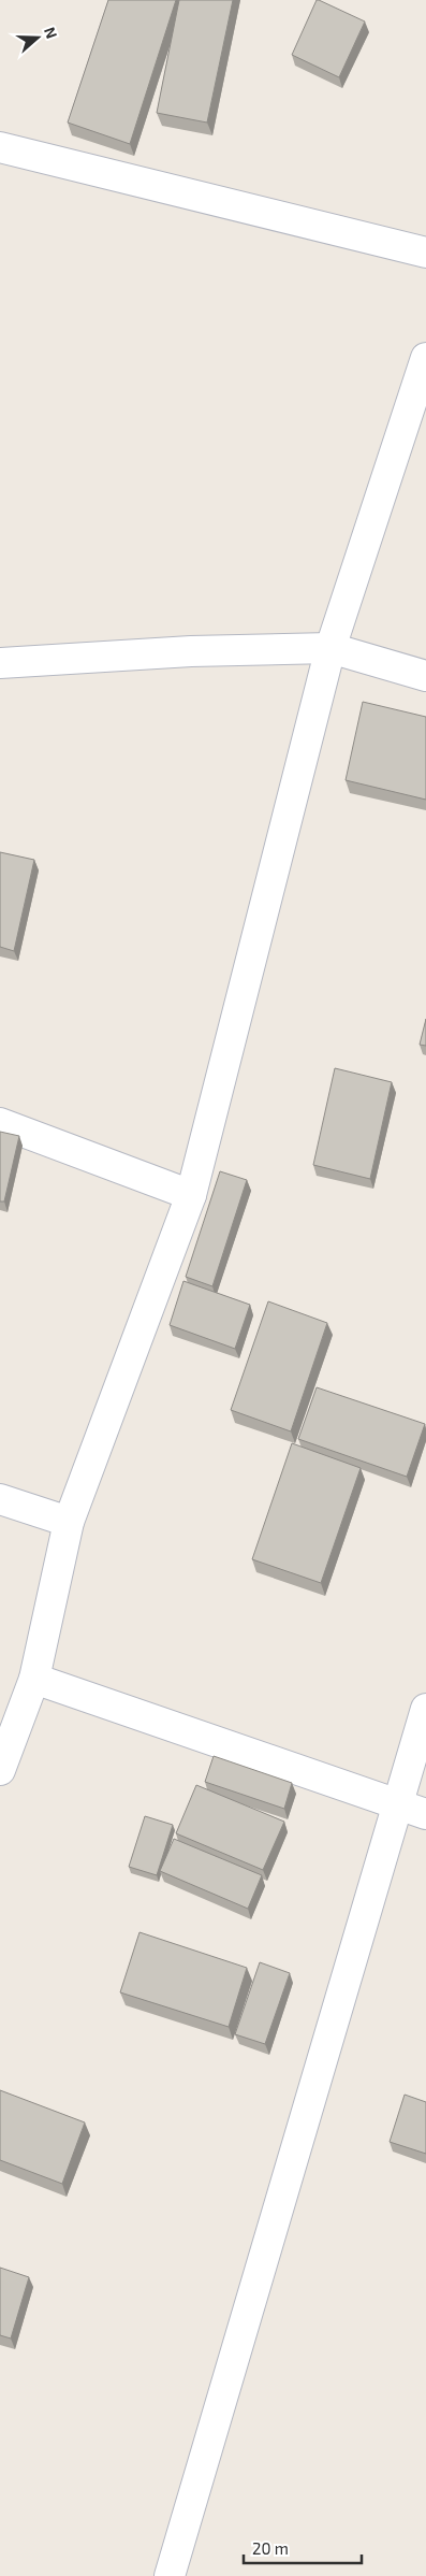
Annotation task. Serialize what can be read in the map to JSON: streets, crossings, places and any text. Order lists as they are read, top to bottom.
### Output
{
  "scale_bar": "20 m",
  "north": "right"
}
